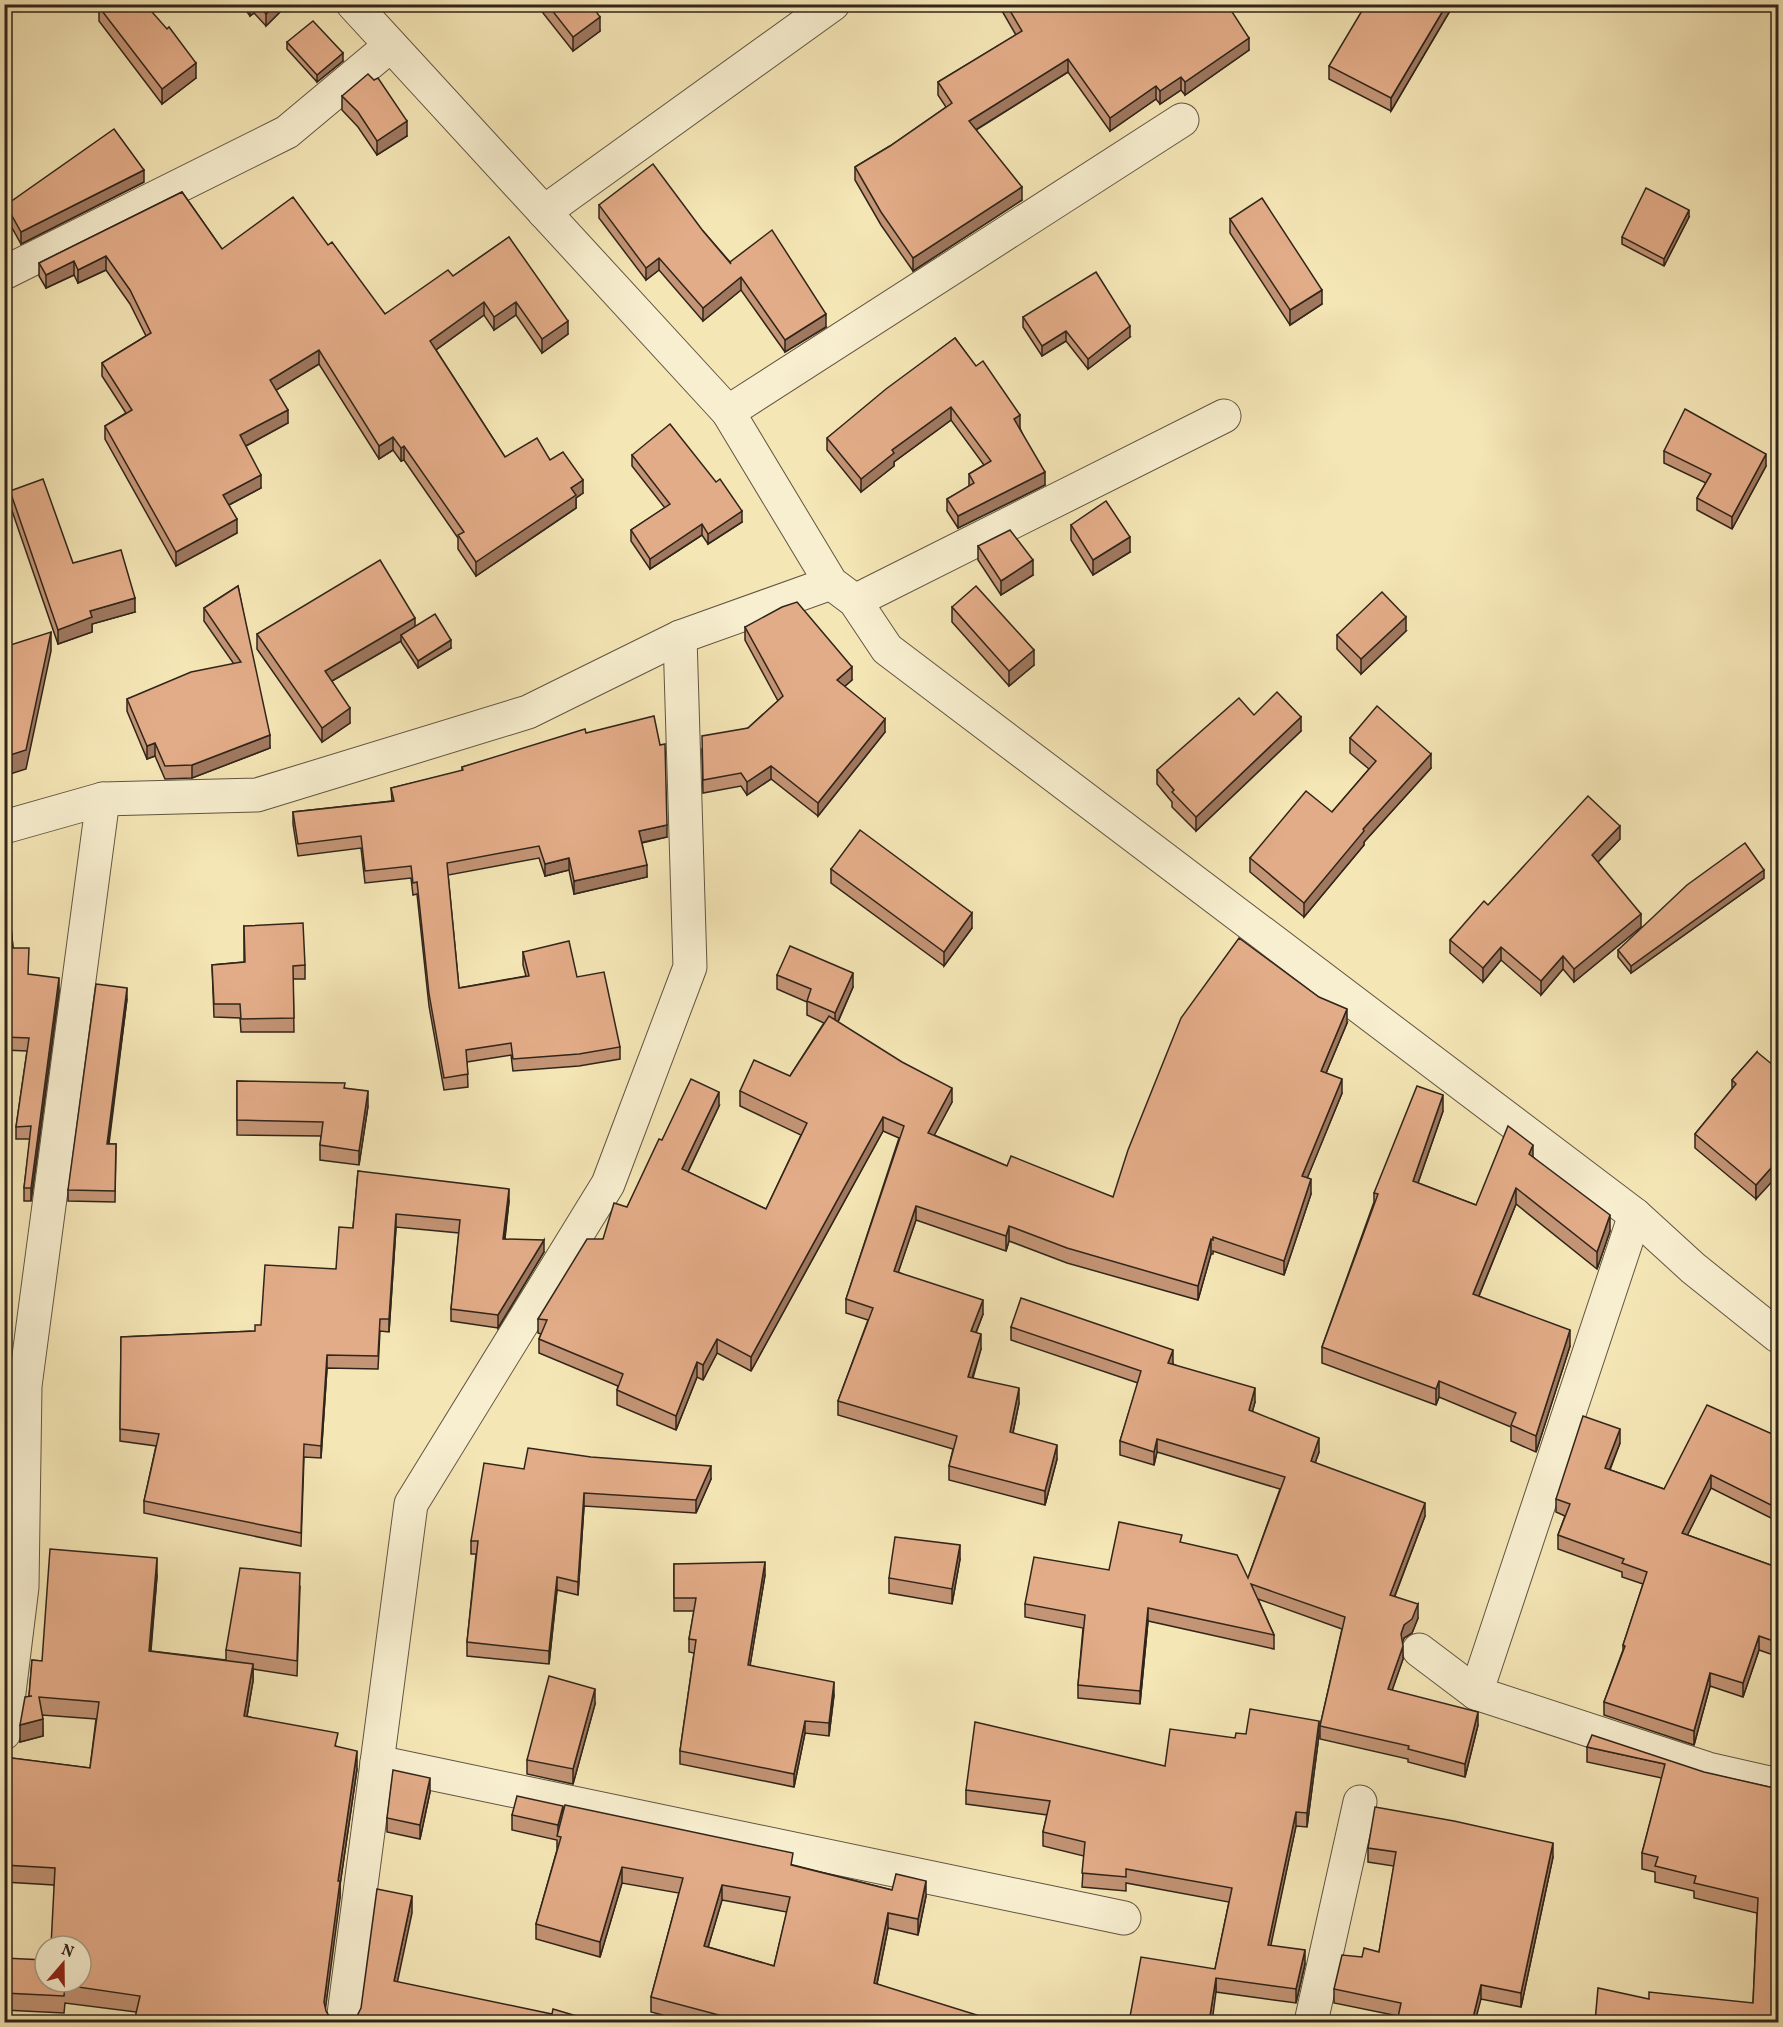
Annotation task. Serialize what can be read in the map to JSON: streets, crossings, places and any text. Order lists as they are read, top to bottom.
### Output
{
  "north": "top"
}
